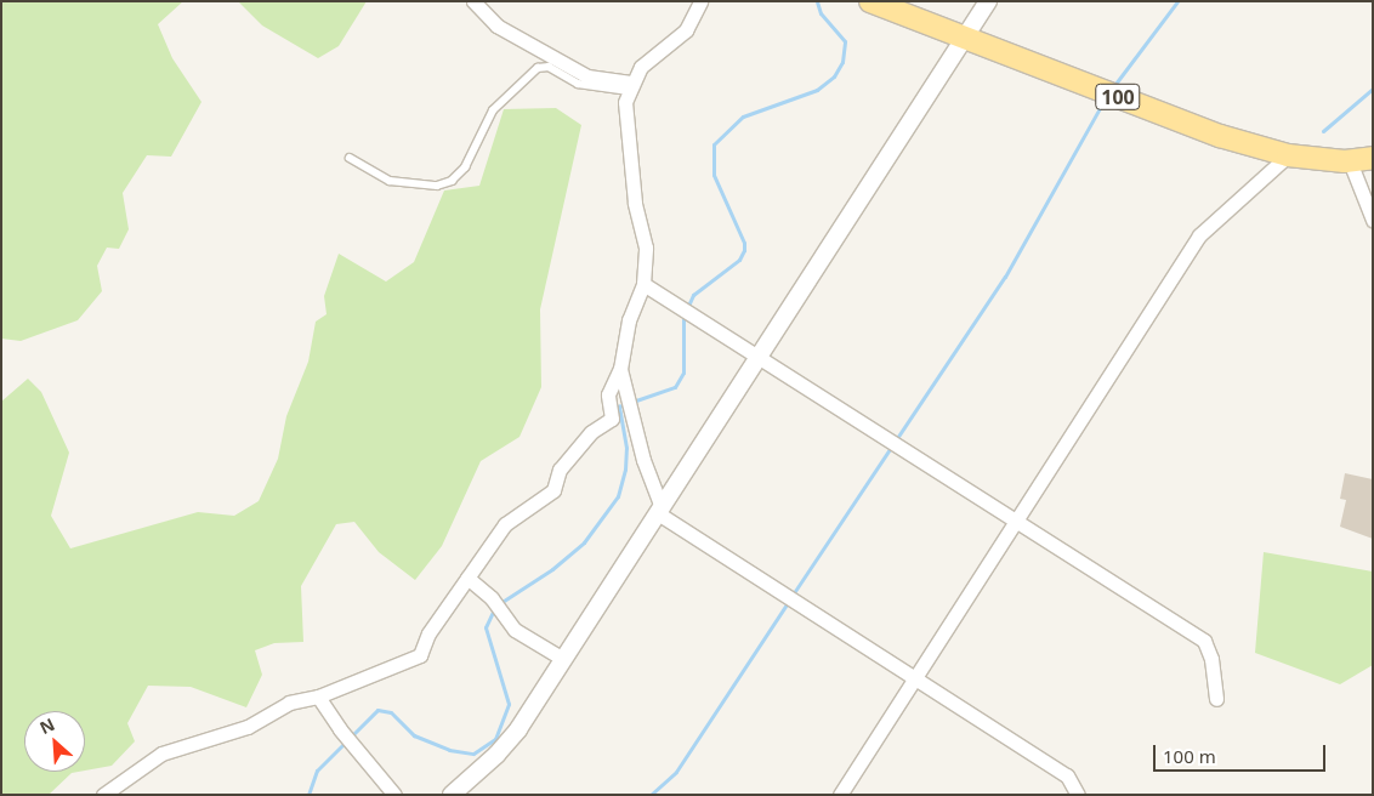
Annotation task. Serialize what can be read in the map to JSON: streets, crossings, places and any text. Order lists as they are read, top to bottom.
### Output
{
  "streets": {
    "main road": ["100"]
  },
  "scale_bar": "100 m",
  "north": "top left"
}
